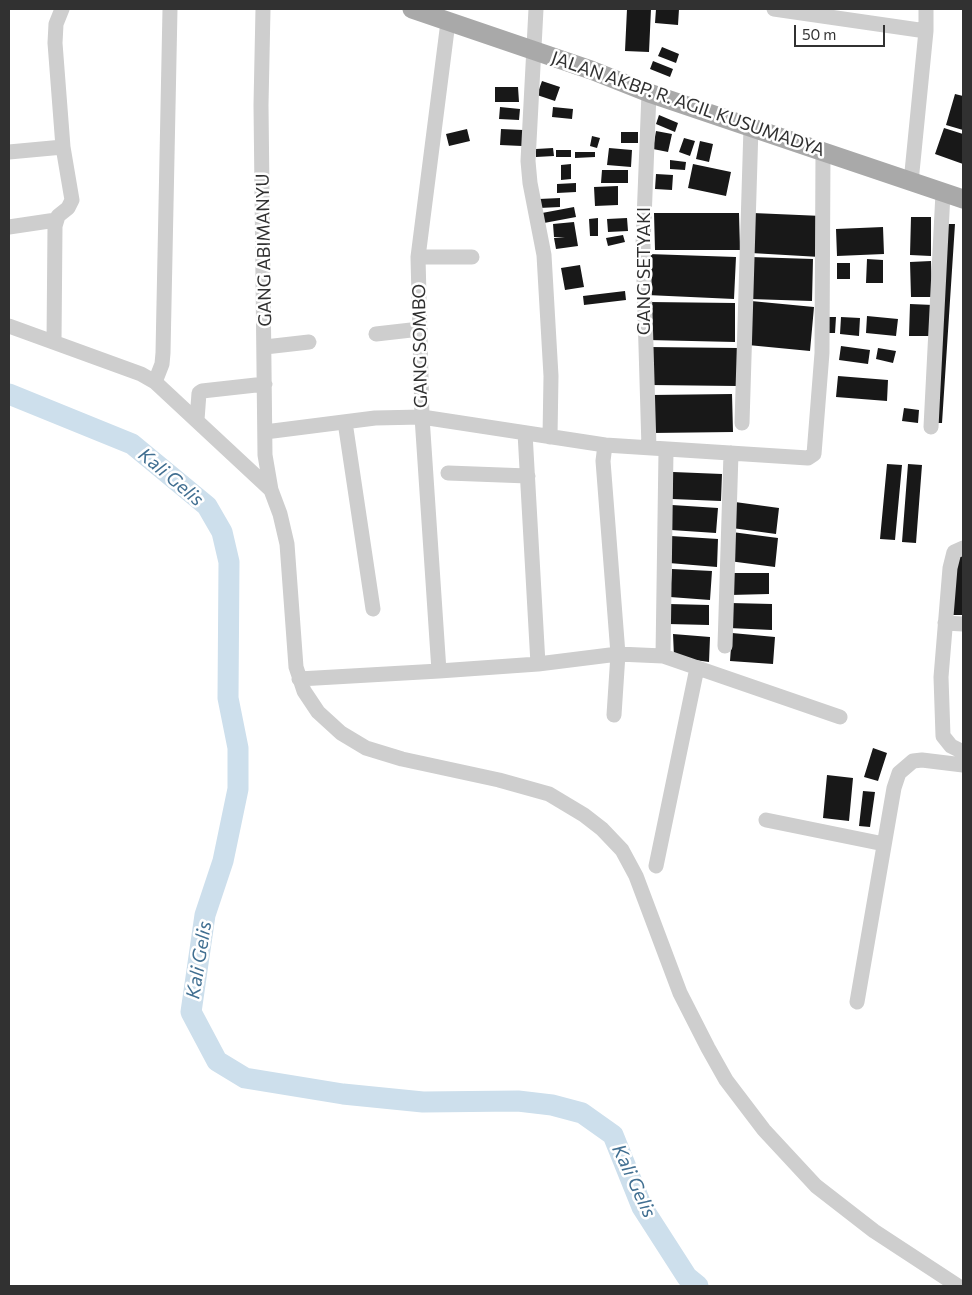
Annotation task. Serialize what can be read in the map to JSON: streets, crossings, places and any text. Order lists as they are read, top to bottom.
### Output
{
  "streets": {
    "main road": ["JALAN AKBP. R. AGIL KUSUMADYA"],
    "street": ["GANG ABIMANYU", "GANG SETYAKI", "GANG SOMBO"]
  },
  "crossings": [
    ["JALAN AKBP. R. AGIL KUSUMADYA", "GANG SETYAKI"],
    ["JALAN AKBP. R. AGIL KUSUMADYA", "GANG SOMBO"]
  ],
  "water": ["Kali Gelis"],
  "scale_bar": "50 m"
}
